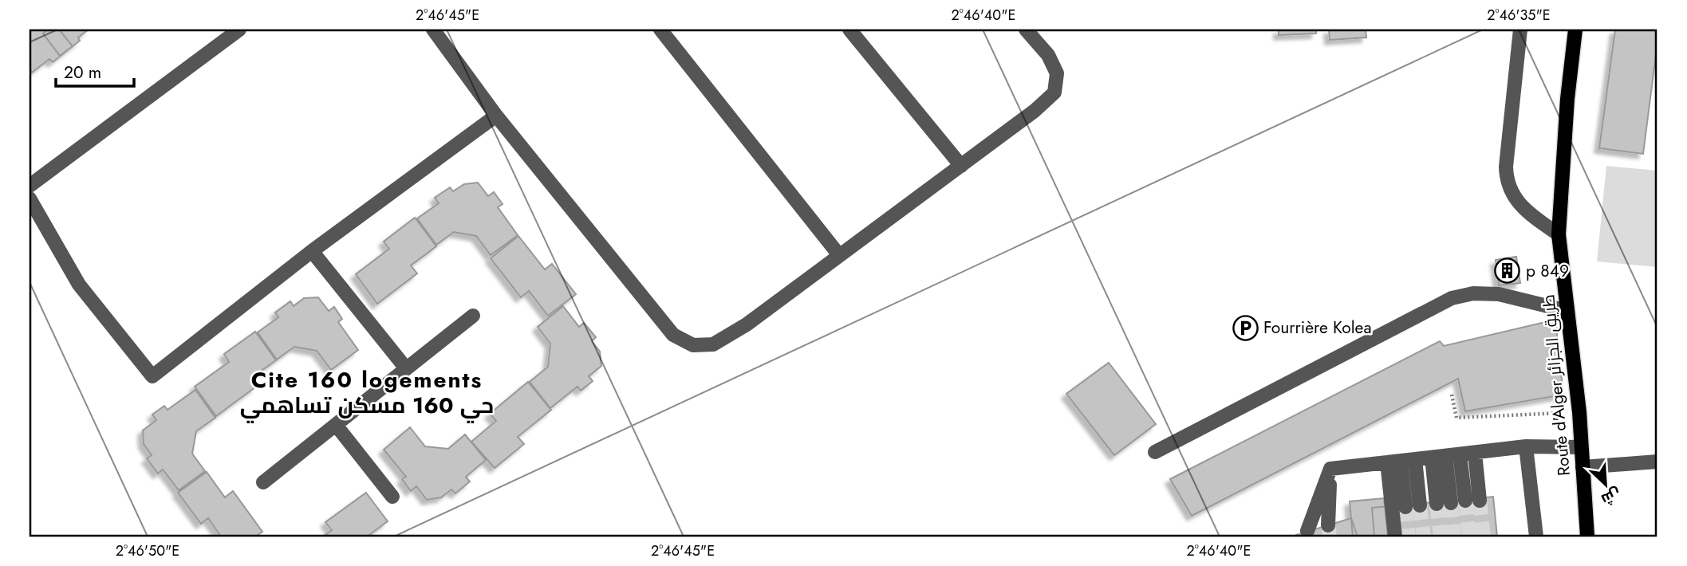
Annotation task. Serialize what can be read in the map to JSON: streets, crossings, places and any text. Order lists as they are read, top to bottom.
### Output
{
  "streets": {
    "main road": ["Route d'Alger طريق الجزائر"]
  },
  "districts": ["Cite 160 logements حي 160 مسكن تساهمي"],
  "places": {
    "building": ["p 849"],
    "parking": ["Fourrière Kolea"]
  },
  "scale_bar": "20 m",
  "north": "bottom right",
  "coordinates": [
    "2°46'45\"E",
    "2°46'40\"E",
    "2°46'35\"E",
    "2°46'50\"E"
  ]
}
